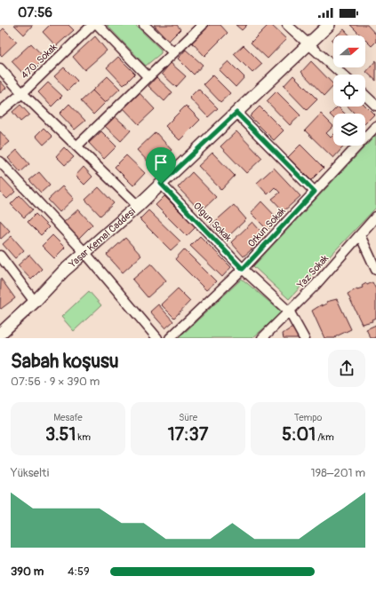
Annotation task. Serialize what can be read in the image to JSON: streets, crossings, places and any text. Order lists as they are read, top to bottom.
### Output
{
  "streets": {
    "street": [
      "470. Sokak",
      "Olgun Sokak",
      "Orkun Sokak",
      "Yaşar Kemal Caddesi",
      "Yaz Sokak"
    ]
  },
  "crossings": [
    ["Olgun Sokak", "Orkun Sokak"],
    ["Olgun Sokak", "Yaşar Kemal Caddesi"],
    ["Olgun Sokak", "Yaz Sokak"]
  ],
  "north": "right",
  "page": {
    "status": "07:56",
    "heading": ["Sabah koşusu", "07:56 · 9 × 390 m"],
    "stats": [
      ["Mesafe", "3.51 km"],
      ["Süre", "17:37"],
      ["Tempo", "5:01 /km"]
    ],
    "chart": ["Yükselti", "198–201 m"],
    "list": [
      {
        "name": "390 m",
        "note": "4:59"
      }
    ]
  }
}
